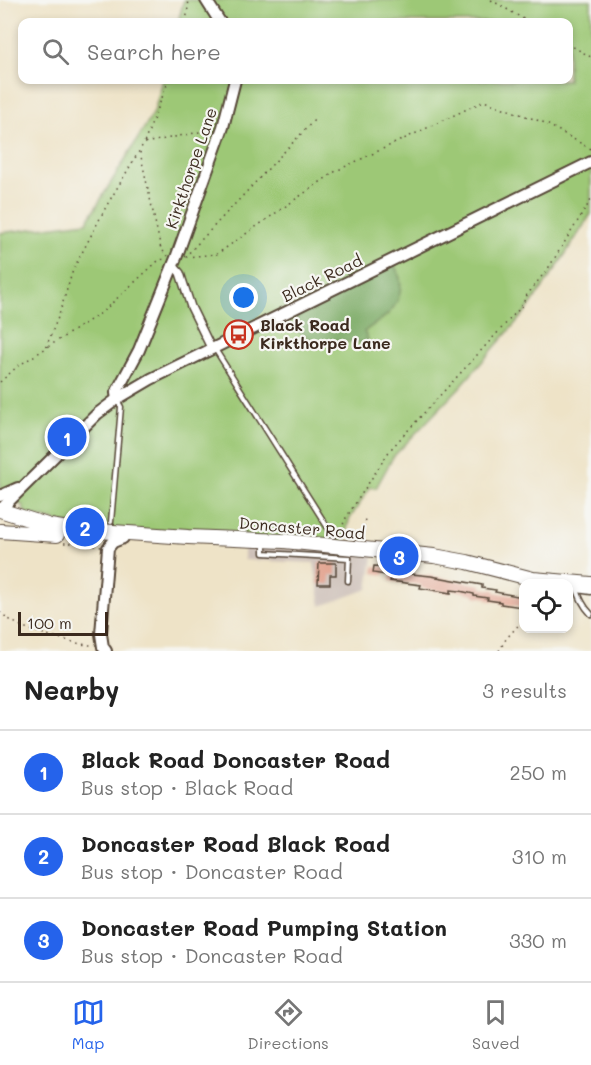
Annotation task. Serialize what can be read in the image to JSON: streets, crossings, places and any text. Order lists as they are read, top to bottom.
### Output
{
  "streets": {
    "highway": ["Doncaster Road"],
    "main road": ["Kirkthorpe Lane", "Black Road"]
  },
  "crossings": [
    ["Kirkthorpe Lane", "Black Road"],
    ["Black Road", "Doncaster Road"]
  ],
  "places": {
    "bus stop": ["Black Road Kirkthorpe Lane"]
  },
  "scale_bar": "100 m",
  "page": {
    "search": "Search here",
    "pins": ["1", "2", "3"],
    "scale": "100 m",
    "heading": ["Nearby", "3 results"],
    "list": [
      {
        "mark": "1",
        "name": "Black Road Doncaster Road",
        "note": "Bus stop · Black Road",
        "value": "250 m"
      },
      {
        "mark": "2",
        "name": "Doncaster Road Black Road",
        "note": "Bus stop · Doncaster Road",
        "value": "310 m"
      },
      {
        "mark": "3",
        "name": "Doncaster Road Pumping Station",
        "note": "Bus stop · Doncaster Road",
        "value": "330 m"
      }
    ],
    "nav": ["Map", "Directions", "Saved"]
  }
}
